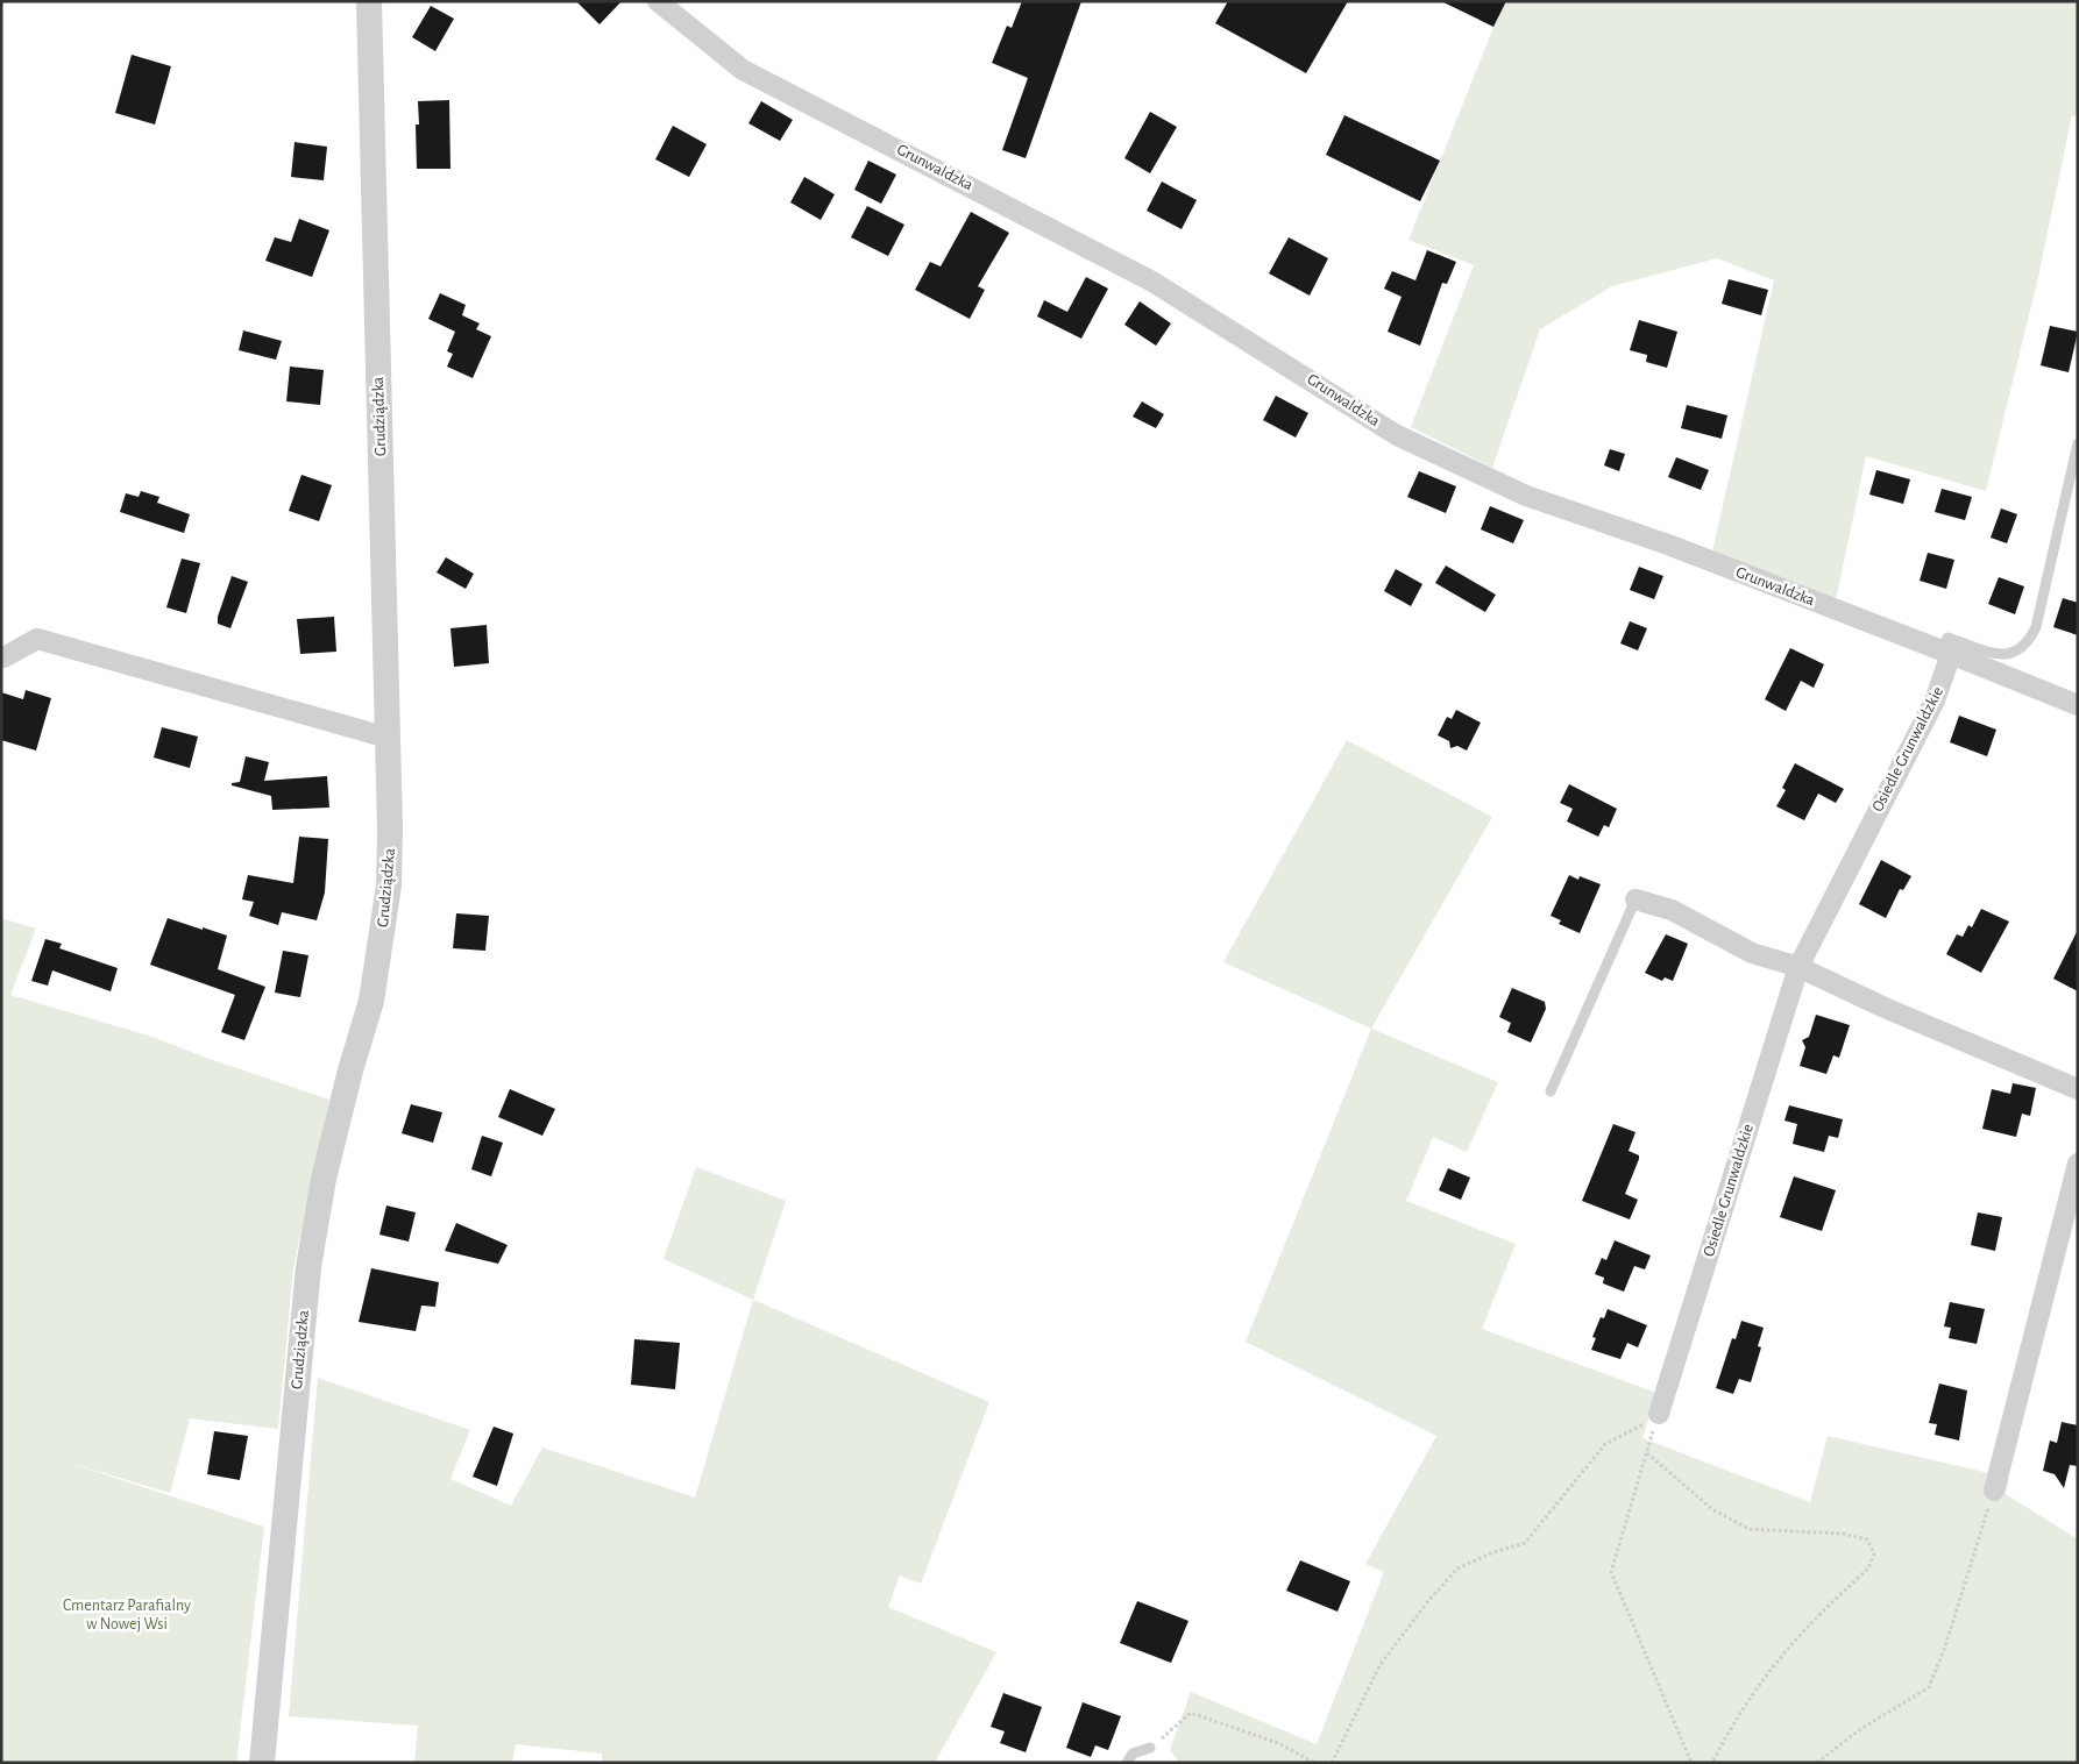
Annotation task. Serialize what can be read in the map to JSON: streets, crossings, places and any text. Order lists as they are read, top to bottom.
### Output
{
  "streets": {
    "street": ["Grunwaldzka", "Grudziądzka", "Osiedle Grunwaldzkie"]
  },
  "crossings": [
    ["Grunwaldzka", "Osiedle Grunwaldzkie"]
  ],
  "parks": ["Cmentarz Parafialny w Nowej Wsi"]
}
